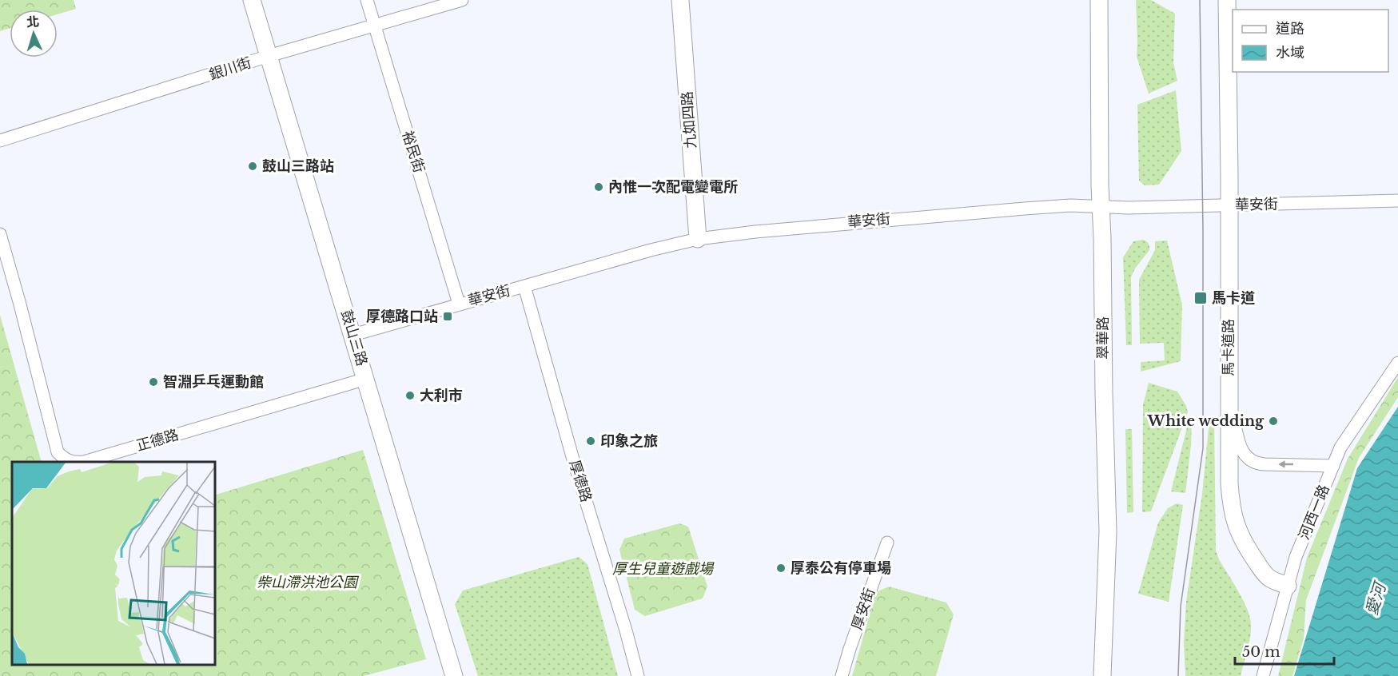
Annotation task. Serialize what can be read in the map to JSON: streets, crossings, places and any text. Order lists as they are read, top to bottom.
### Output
{
  "streets": {
    "street": [
      "銀川街",
      "九如四路",
      "裕民街",
      "華安街",
      "鼓山三路",
      "翠華路",
      "馬卡道路",
      "正德路",
      "厚德路",
      "河西一路",
      "厚安街"
    ]
  },
  "crossings": [
    ["銀川街", "裕民街"],
    ["銀川街", "鼓山三路"],
    ["九如四路", "華安街"],
    ["裕民街", "華安街"],
    ["華安街", "鼓山三路"],
    ["華安街", "翠華路"],
    ["華安街", "馬卡道路"],
    ["華安街", "厚德路"],
    ["鼓山三路", "正德路"],
    ["馬卡道路", "河西一路"]
  ],
  "water": ["愛河"],
  "parks": ["厚生兒童遊戲場", "柴山滯洪池公園"],
  "places": {
    "other": [
      "鼓山三路站",
      "內惟一次配電變電所",
      "智淵乒乓運動館",
      "大利市",
      "White wedding",
      "印象之旅",
      "厚泰公有停車場"
    ],
    "transit": ["馬卡道", "厚德路口站"]
  },
  "legend": ["道路", "水域"],
  "scale_bar": "50 m",
  "north": "top"
}
